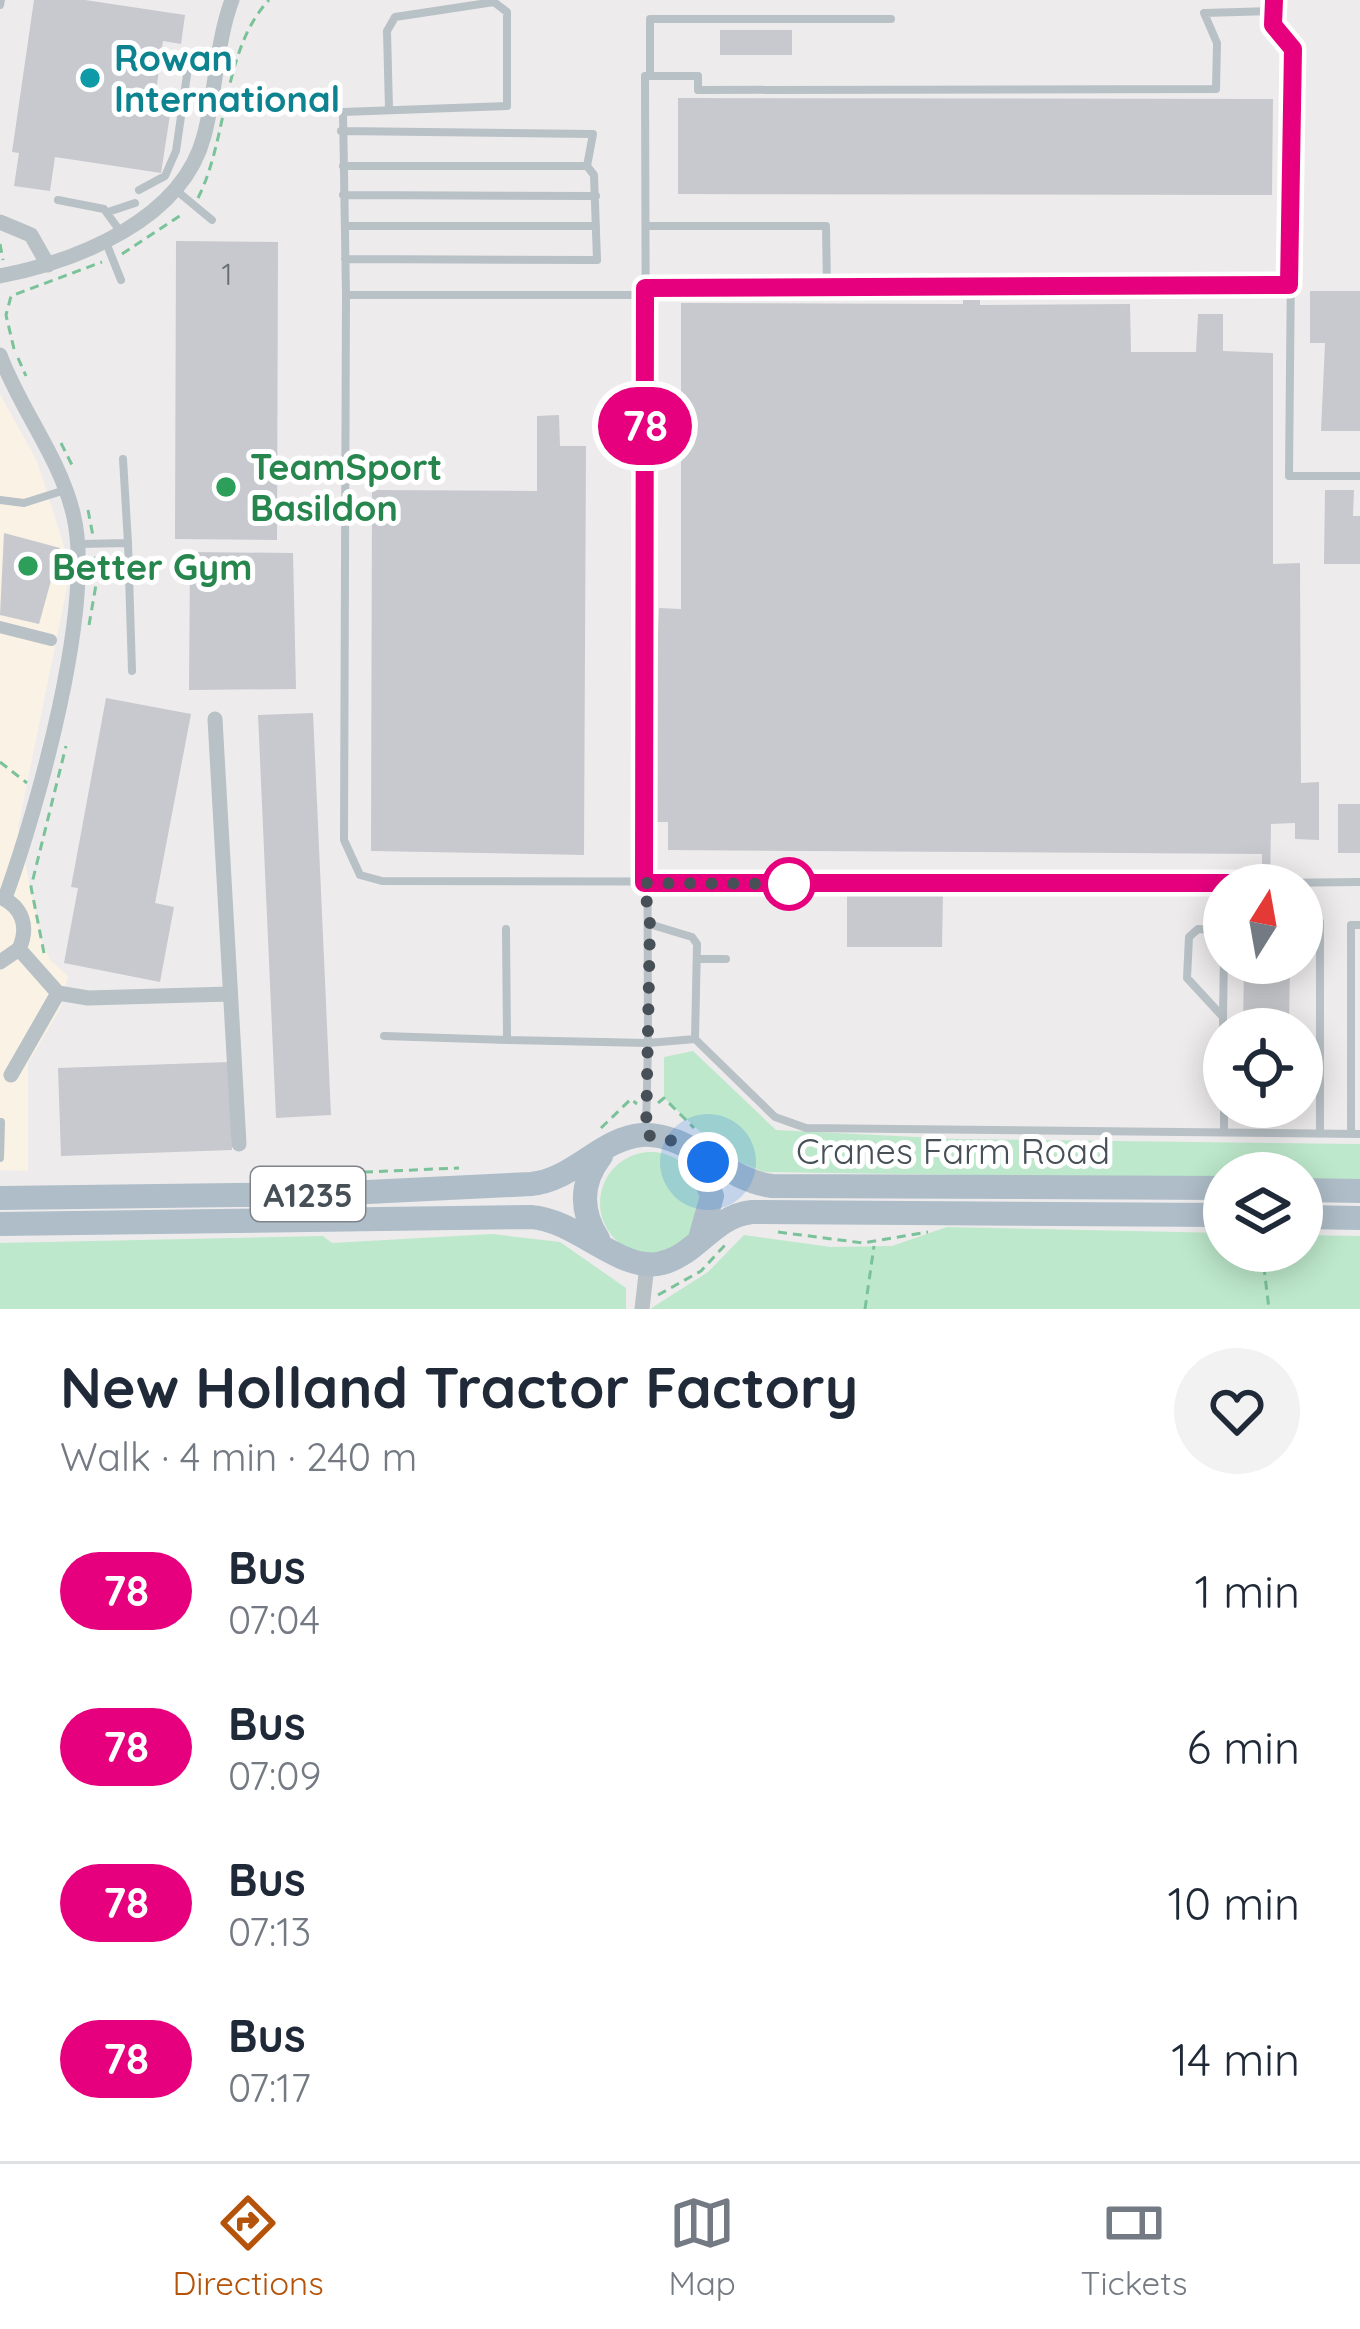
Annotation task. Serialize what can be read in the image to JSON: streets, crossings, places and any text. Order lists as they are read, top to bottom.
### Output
{
  "streets": {
    "main road": ["Cranes Farm Road", "A1235"]
  },
  "crossings": [
    ["Cranes Farm Road", "A1235"]
  ],
  "places": ["Rowan International", "TeamSport Basildon", "Better Gym"],
  "lines": ["bus line 78"],
  "house_numbers": ["1"],
  "north": "top",
  "page": {
    "on_map": "78",
    "heading": ["New Holland Tractor Factory", "Walk · 4 min · 240 m"],
    "list": [
      {
        "mark": "78",
        "name": "Bus",
        "note": "07:04",
        "value": "1 min"
      },
      {
        "mark": "78",
        "name": "Bus",
        "note": "07:09",
        "value": "6 min"
      },
      {
        "mark": "78",
        "name": "Bus",
        "note": "07:13",
        "value": "10 min"
      },
      {
        "mark": "78",
        "name": "Bus",
        "note": "07:17",
        "value": "14 min"
      }
    ],
    "tabs": ["Directions", "Map", "Tickets"]
  }
}
